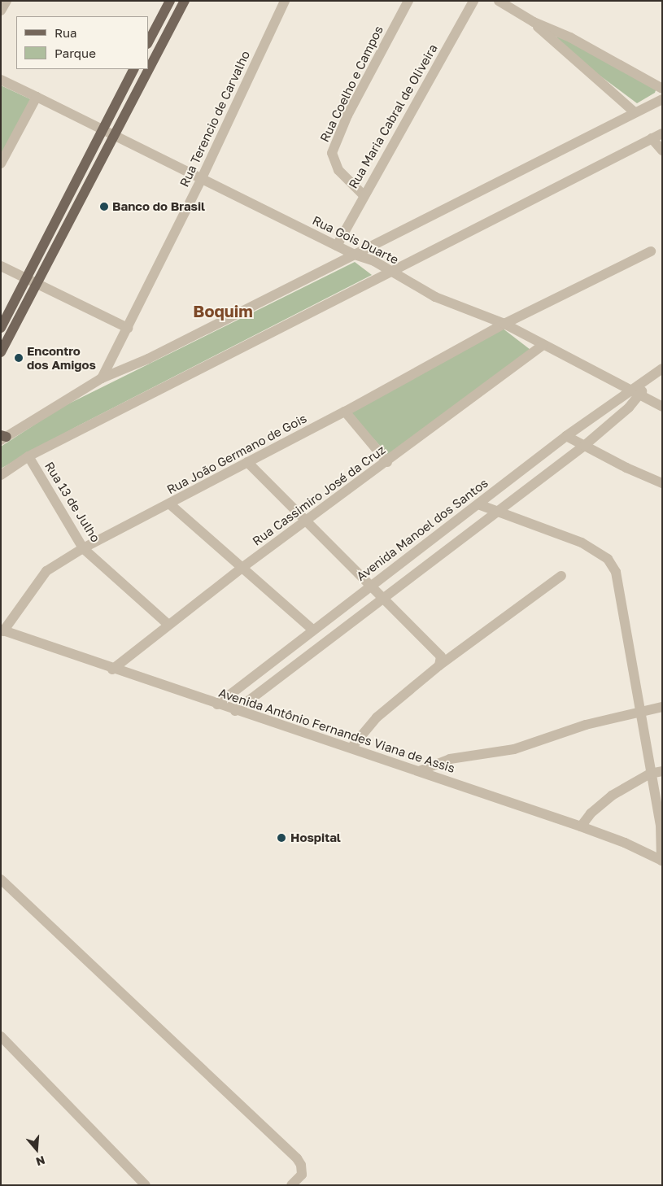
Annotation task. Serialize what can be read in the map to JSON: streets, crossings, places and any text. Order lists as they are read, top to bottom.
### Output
{
  "streets": {
    "street": [
      "Rua Coelho e Campos",
      "Rua Maria Cabral de Oliveira",
      "Rua Terencio de Carvalho",
      "Rua Gois Duarte",
      "Rua João Germano de Gois",
      "Rua Cassimiro José da Cruz",
      "Rua 13 de Julho",
      "Avenida Manoel dos Santos",
      "Avenida Antônio Fernandes Viana de Assis"
    ]
  },
  "crossings": [
    ["Rua Coelho e Campos", "Rua Maria Cabral de Oliveira"],
    ["Rua Maria Cabral de Oliveira", "Rua Gois Duarte"],
    ["Rua Terencio de Carvalho", "Rua Gois Duarte"],
    ["Rua Gois Duarte", "Rua João Germano de Gois"],
    ["Rua Gois Duarte", "Rua Cassimiro José da Cruz"],
    ["Rua Gois Duarte", "Avenida Manoel dos Santos"],
    ["Rua João Germano de Gois", "Rua 13 de Julho"],
    ["Rua João Germano de Gois", "Avenida Antônio Fernandes Viana de Assis"],
    ["Rua Cassimiro José da Cruz", "Rua 13 de Julho"],
    ["Rua Cassimiro José da Cruz", "Avenida Antônio Fernandes Viana de Assis"],
    ["Avenida Manoel dos Santos", "Avenida Antônio Fernandes Viana de Assis"]
  ],
  "districts": ["Boquim"],
  "places": ["Banco do Brasil", "Encontro dos Amigos", "Hospital"],
  "legend": ["Rua", "Parque"],
  "north": "bottom"
}
